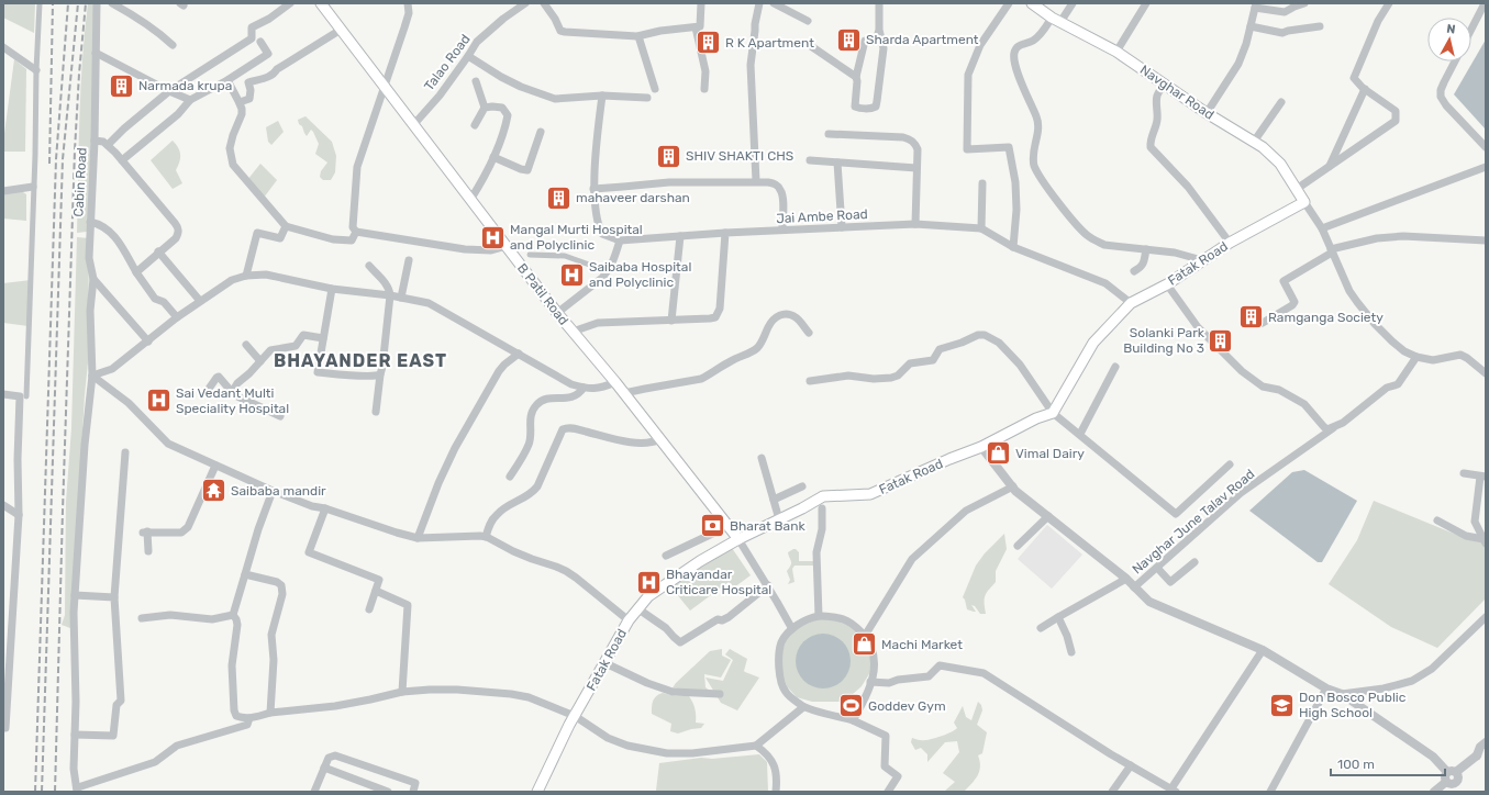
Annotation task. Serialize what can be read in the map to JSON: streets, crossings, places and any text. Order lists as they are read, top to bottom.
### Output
{
  "streets": {
    "main road": ["Navghar Road", "Fatak Road", "B Patil Road"],
    "street": [
      "Talao Road",
      "Cabin Road",
      "Jai Ambe Road",
      "Navghar June Talav Road"
    ]
  },
  "crossings": [
    ["Talao Road", "B Patil Road"],
    ["Navghar Road", "Fatak Road"],
    ["Jai Ambe Road", "Fatak Road"],
    ["Fatak Road", "B Patil Road"]
  ],
  "districts": ["BHAYANDER EAST"],
  "places": {
    "building": [
      "Sharda Apartment",
      "R K Apartment",
      "Narmada krupa",
      "SHIV SHAKTI CHS",
      "mahaveer darshan",
      "Ramganga Society",
      "Solanki Park Building No 3"
    ],
    "hospital": [
      "Mangal Murti Hospital and Polyclinic",
      "Saibaba Hospital and Polyclinic",
      "Sai Vedant Multi Speciality Hospital",
      "Bhayandar Criticare Hospital"
    ],
    "shop": ["Vimal Dairy", "Machi Market"],
    "temple": ["Saibaba mandir"],
    "bank": ["Bharat Bank"],
    "school or university": ["Don Bosco Public High School"],
    "sports": ["Goddev Gym"]
  },
  "scale_bar": "100 m",
  "north": "top"
}
